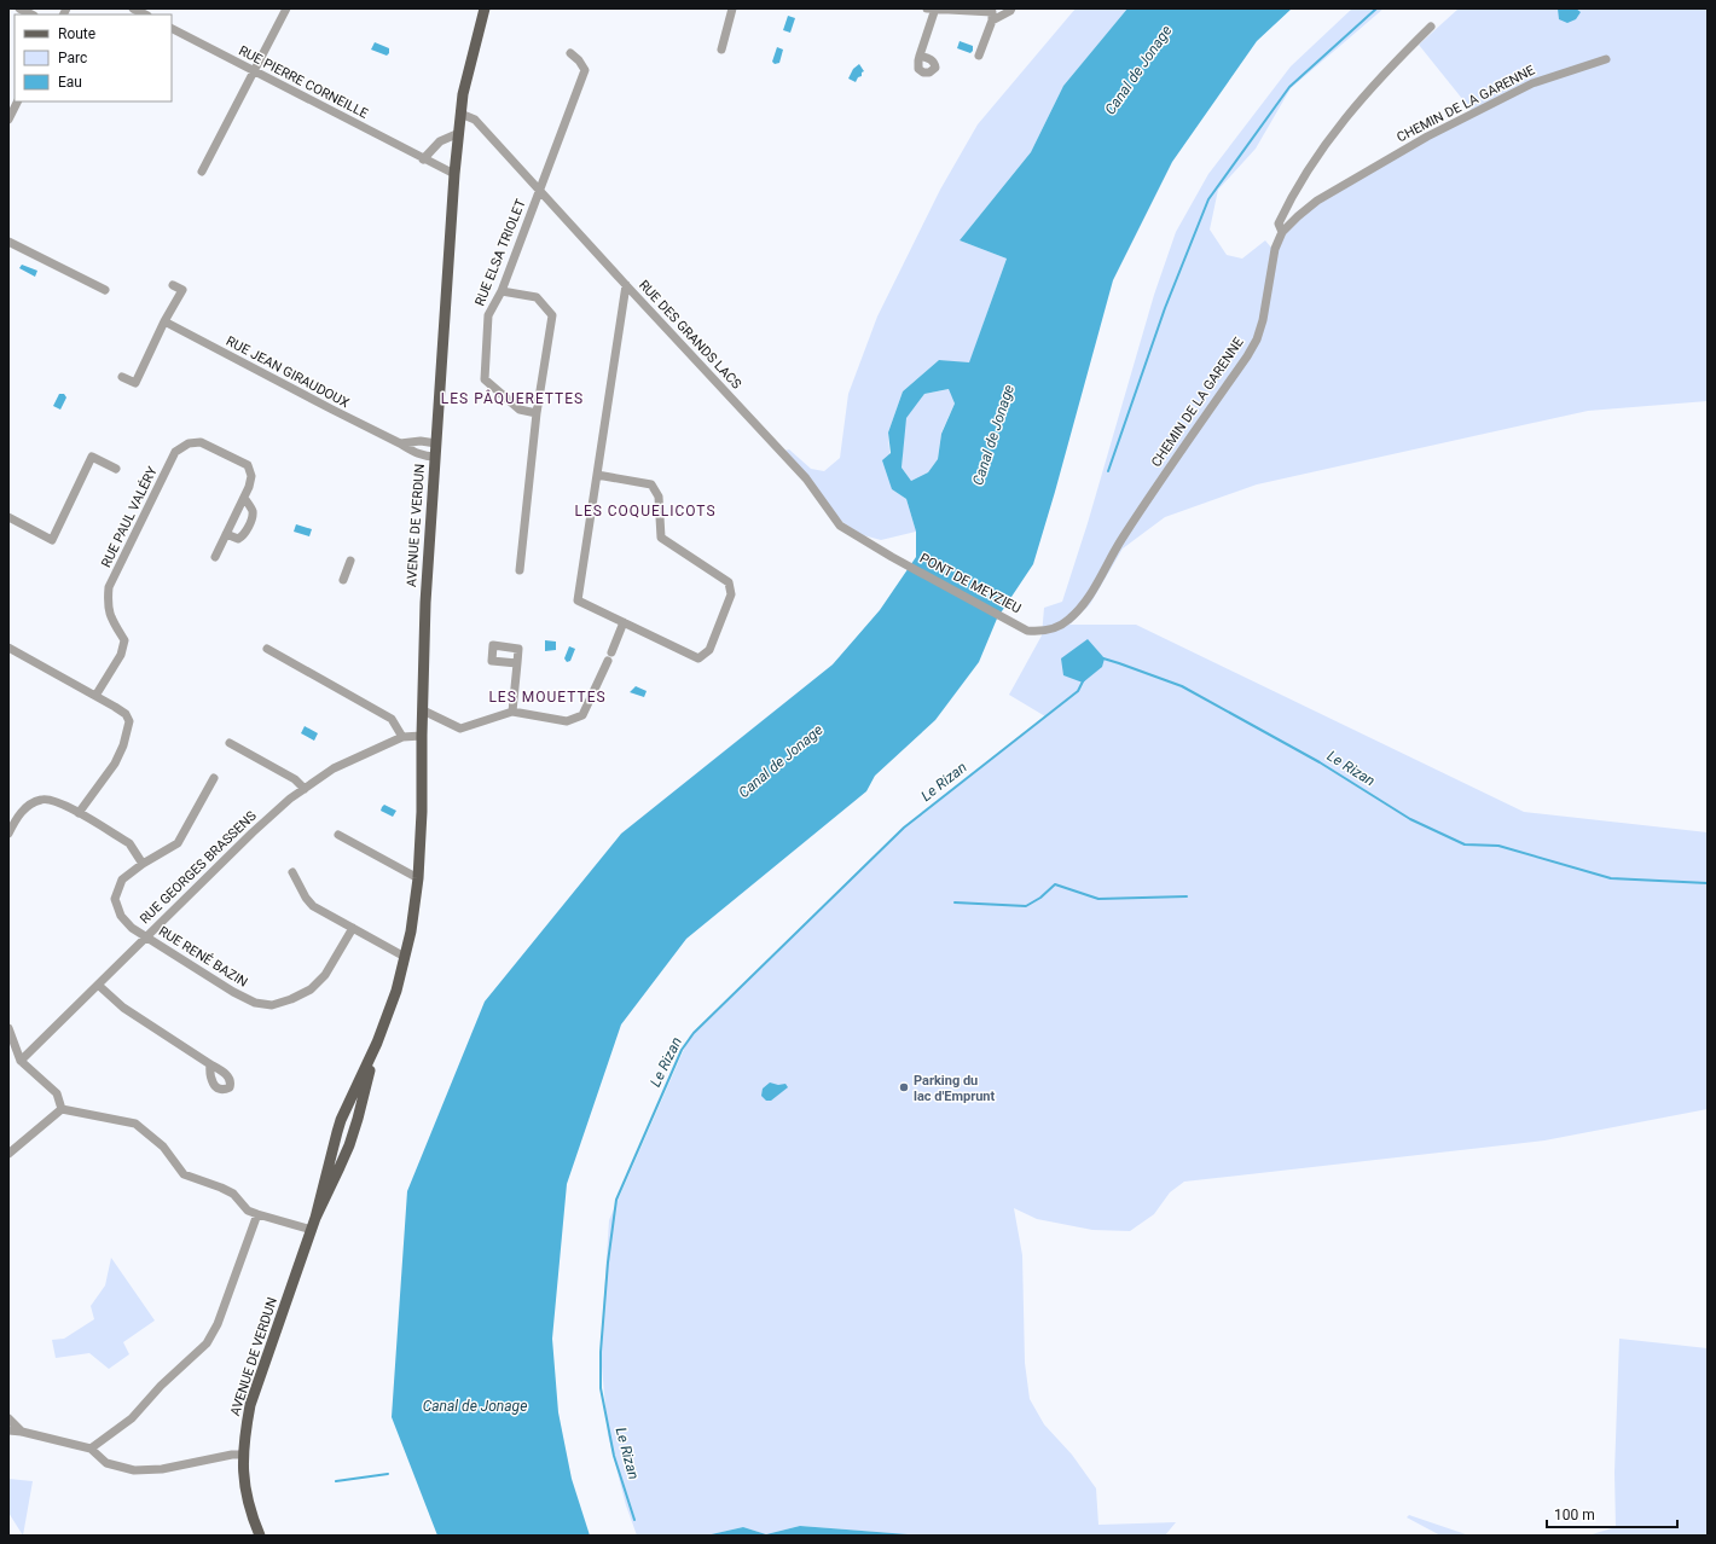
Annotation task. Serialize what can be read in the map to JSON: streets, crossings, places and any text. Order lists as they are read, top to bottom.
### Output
{
  "streets": {
    "main road": ["AVENUE DE VERDUN"],
    "street": [
      "RUE PIERRE CORNEILLE",
      "CHEMIN DE LA GARENNE",
      "RUE ELSA TRIOLET",
      "RUE DES GRANDS LACS",
      "RUE JEAN GIRAUDOUX",
      "RUE PAUL VALÉRY",
      "PONT DE MEYZIEU",
      "RUE GEORGES BRASSENS",
      "RUE RENÉ BAZIN"
    ]
  },
  "crossings": [
    ["RUE PIERRE CORNEILLE", "AVENUE DE VERDUN"],
    ["CHEMIN DE LA GARENNE", "PONT DE MEYZIEU"],
    ["RUE ELSA TRIOLET", "RUE DES GRANDS LACS"],
    ["RUE DES GRANDS LACS", "AVENUE DE VERDUN"],
    ["RUE DES GRANDS LACS", "PONT DE MEYZIEU"],
    ["RUE JEAN GIRAUDOUX", "AVENUE DE VERDUN"],
    ["AVENUE DE VERDUN", "RUE GEORGES BRASSENS"],
    ["RUE GEORGES BRASSENS", "RUE RENÉ BAZIN"]
  ],
  "districts": ["LES PÂQUERETTES", "LES COQUELICOTS", "LES MOUETTES"],
  "water": ["Canal de Jonage", "Le Rizan"],
  "places": ["Parking du lac d'Emprunt"],
  "legend": ["Route", "Parc", "Eau"],
  "scale_bar": "100 m"
}
